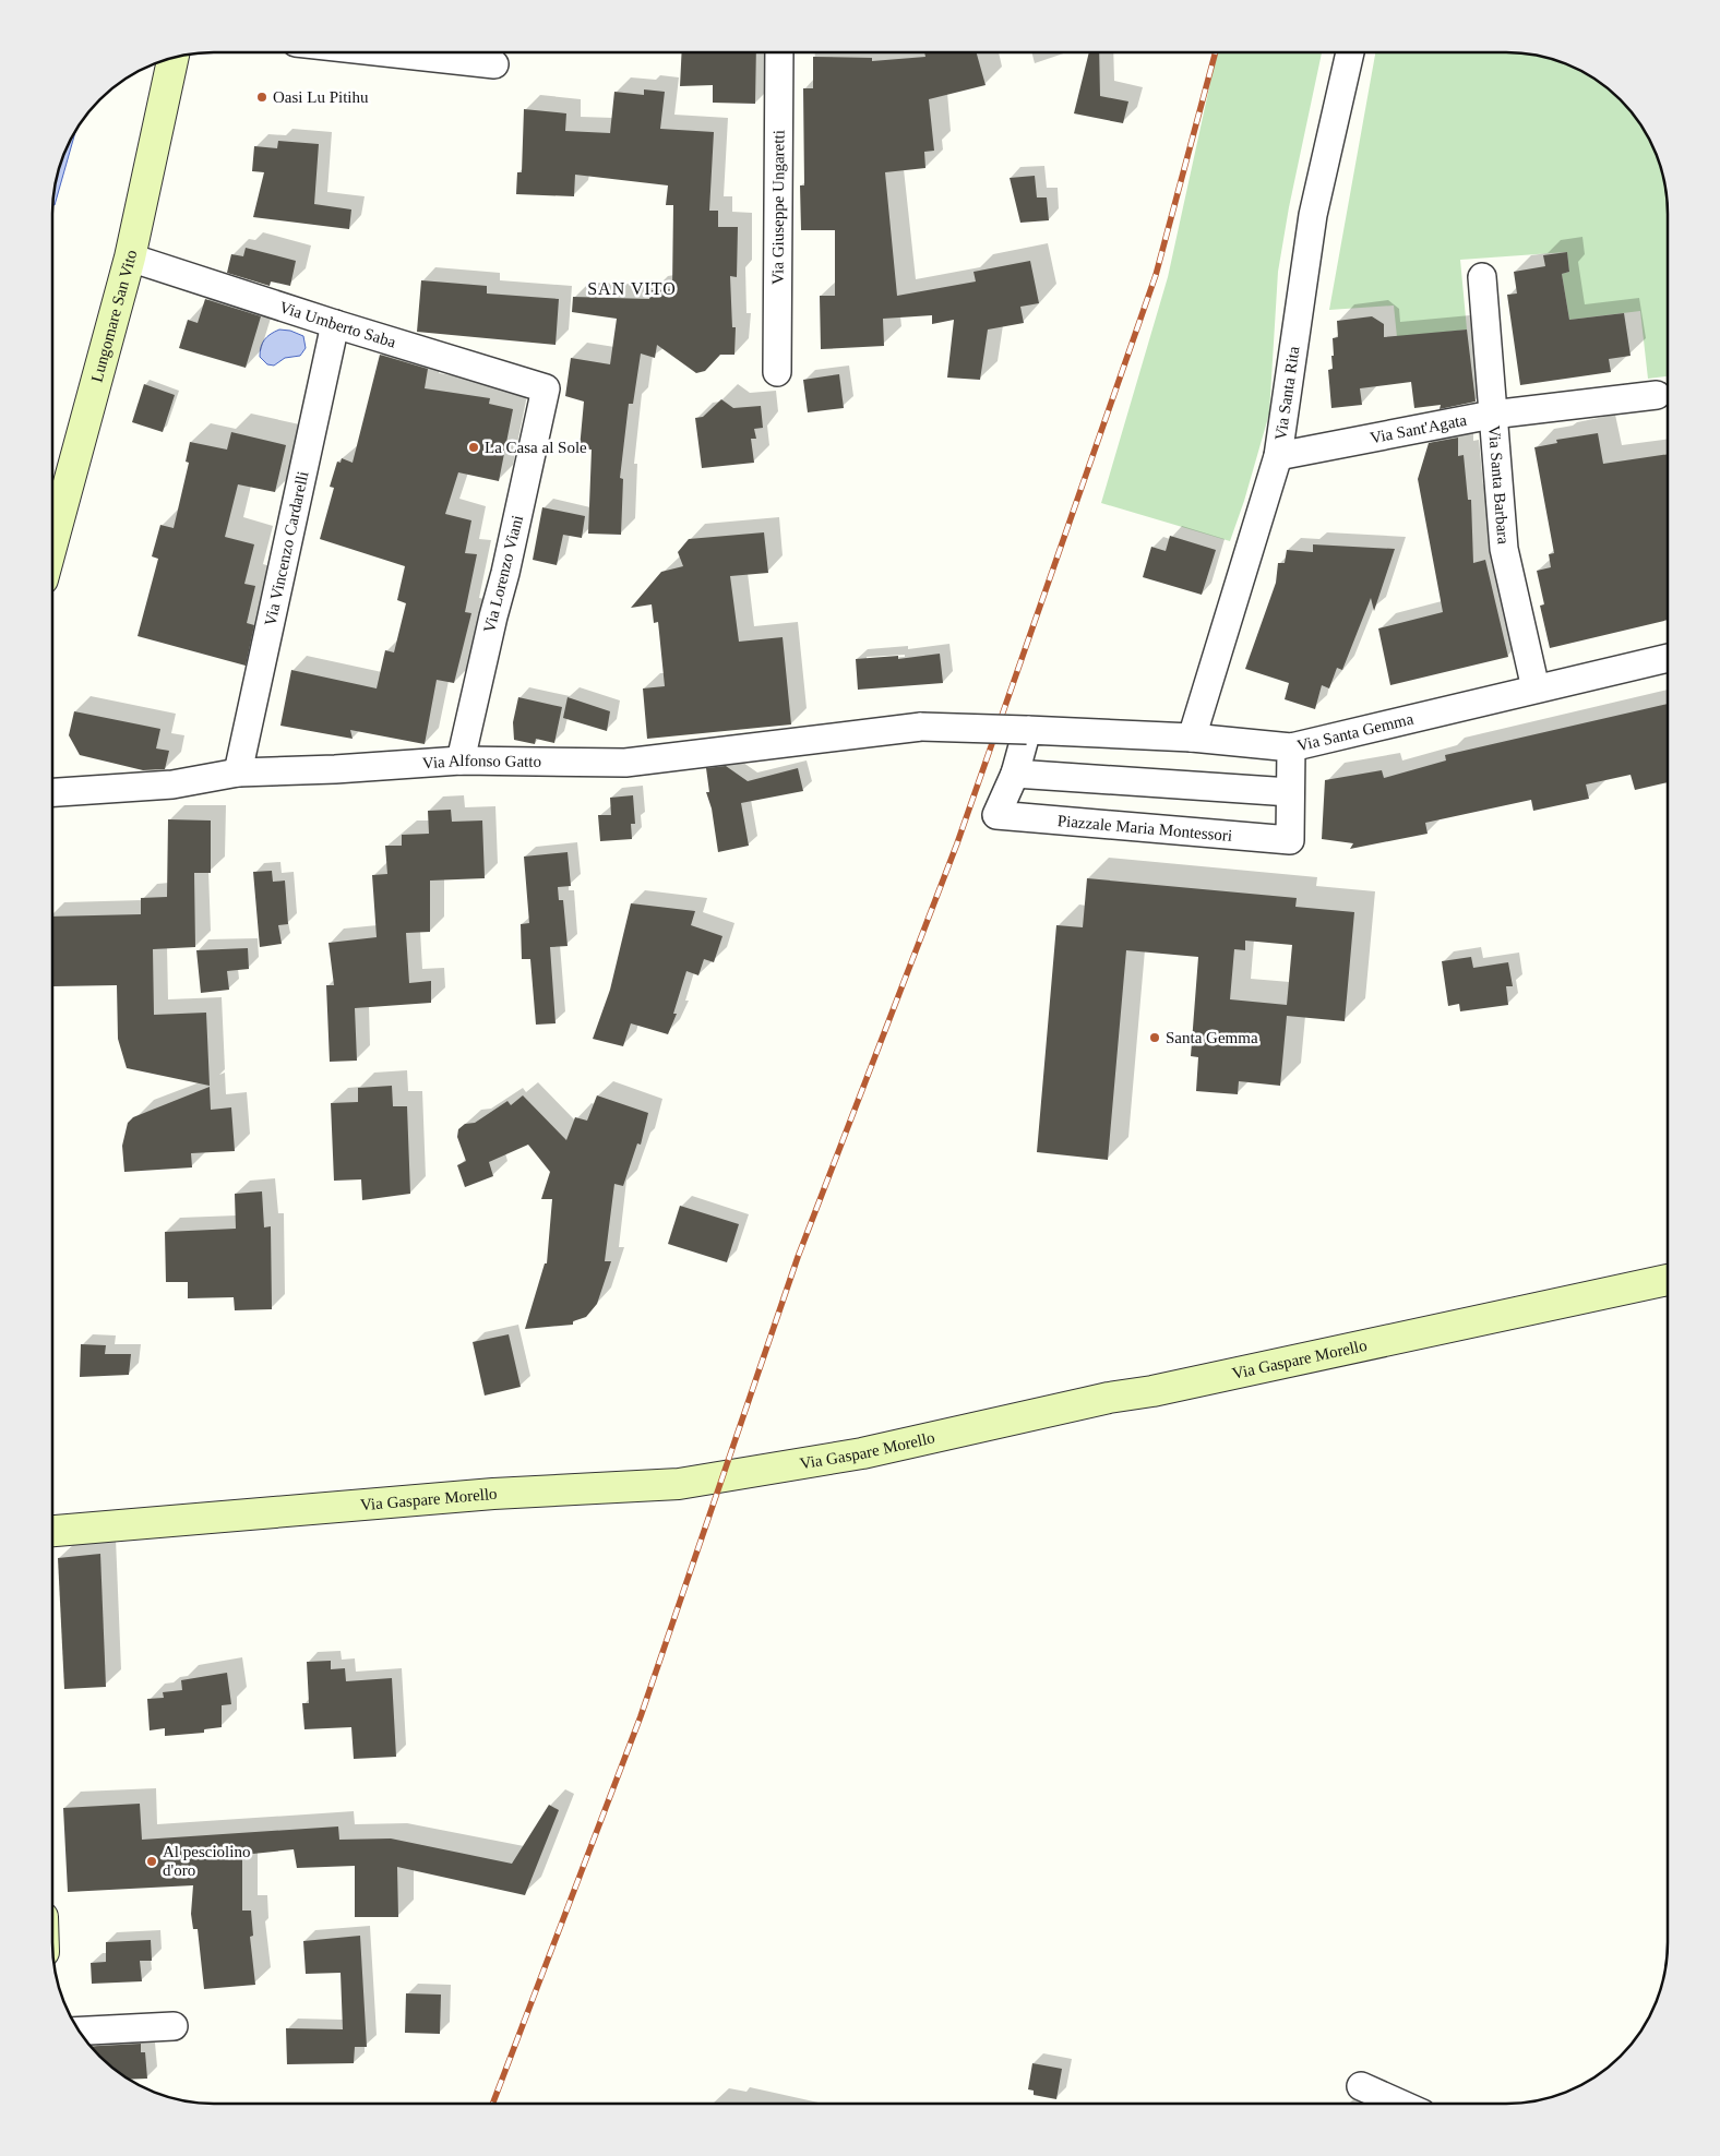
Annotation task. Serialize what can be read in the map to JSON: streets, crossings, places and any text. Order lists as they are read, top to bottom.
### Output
{
  "streets": {
    "street": [
      "Via Giuseppe Ungaretti",
      "Lungomare San Vito",
      "Via Umberto Saba",
      "Via Santa Rita",
      "Via Sant'Agata",
      "Via Santa Barbara",
      "Via Vincenzo Cardarelli",
      "Via Lorenzo Viani",
      "Via Santa Gemma",
      "Via Alfonso Gatto",
      "Piazzale Maria Montessori",
      "Via Gaspare Morello"
    ]
  },
  "crossings": [
    ["Lungomare San Vito", "Via Umberto Saba"],
    ["Via Umberto Saba", "Via Vincenzo Cardarelli"],
    ["Via Umberto Saba", "Via Lorenzo Viani"],
    ["Via Santa Rita", "Via Sant'Agata"],
    ["Via Santa Rita", "Via Santa Gemma"],
    ["Via Sant'Agata", "Via Santa Barbara"],
    ["Via Santa Barbara", "Via Santa Gemma"],
    ["Via Vincenzo Cardarelli", "Via Alfonso Gatto"],
    ["Via Lorenzo Viani", "Via Alfonso Gatto"],
    ["Via Santa Gemma", "Via Alfonso Gatto"],
    ["Via Santa Gemma", "Piazzale Maria Montessori"],
    ["Via Alfonso Gatto", "Piazzale Maria Montessori"]
  ],
  "districts": ["SAN VITO"],
  "places": [
    "Oasi Lu Pitihu",
    "La Casa al Sole",
    "Santa Gemma",
    "Al pesciolino d'oro"
  ]
}
